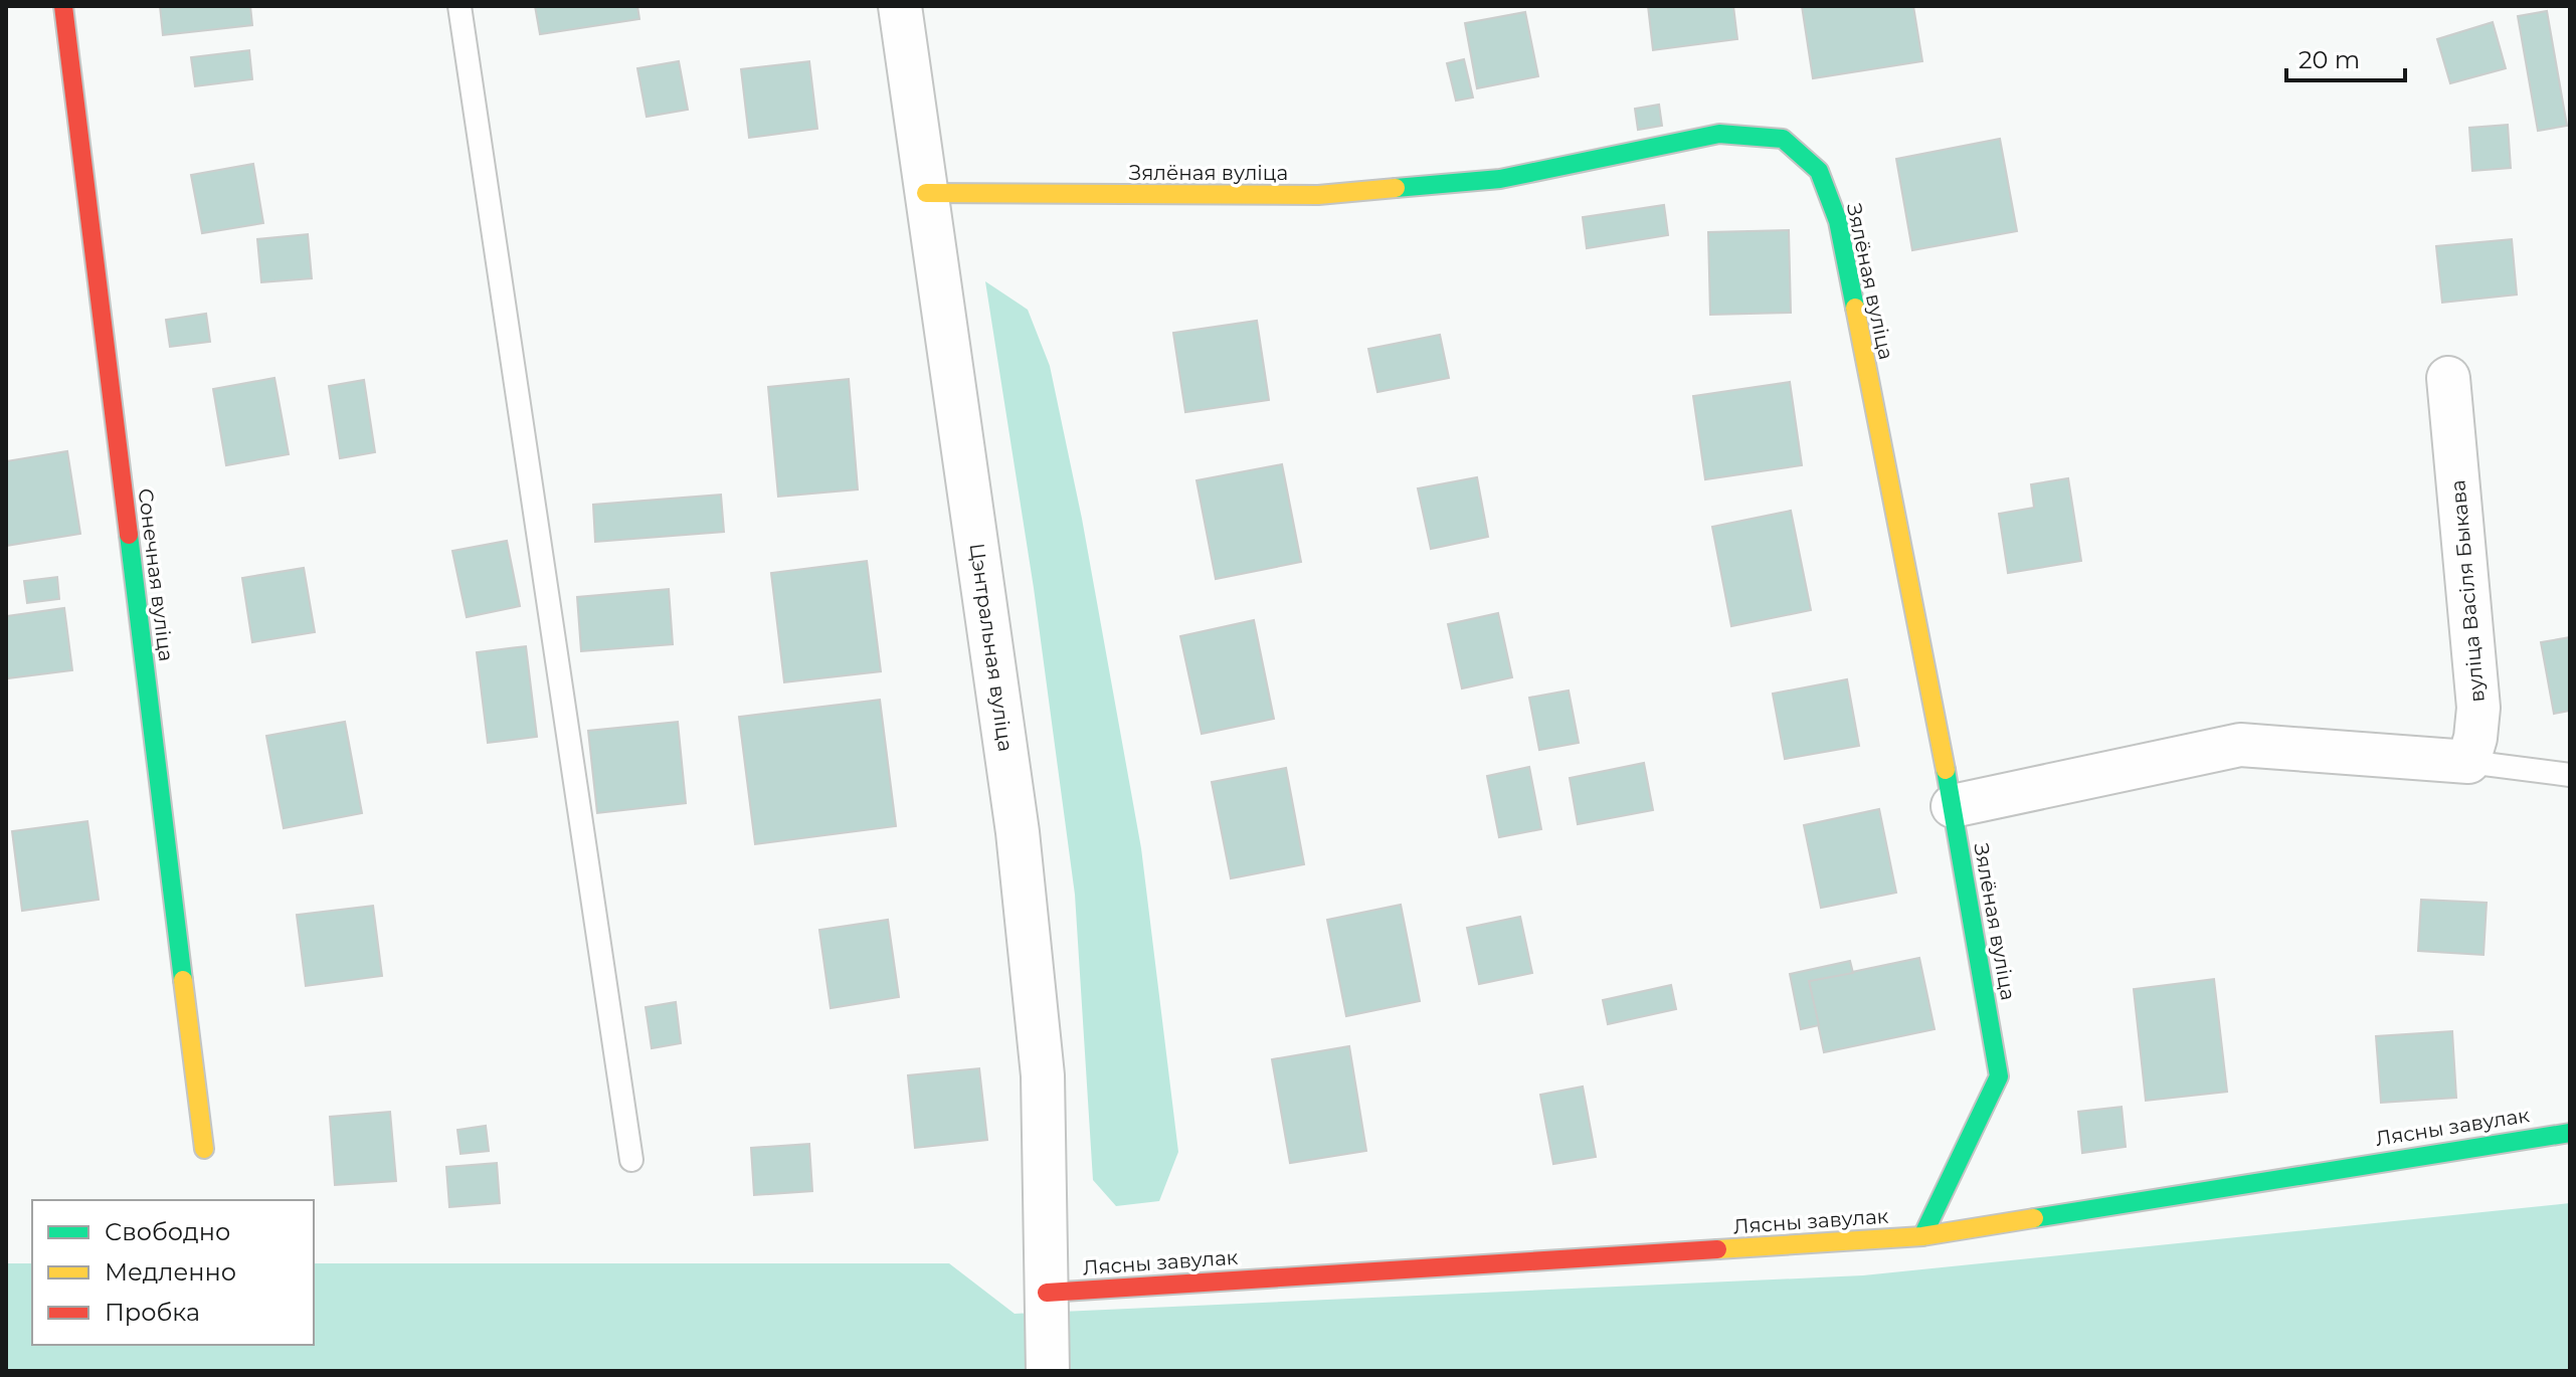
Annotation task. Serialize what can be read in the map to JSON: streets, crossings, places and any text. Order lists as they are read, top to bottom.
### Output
{
  "streets": {
    "street": [
      "Зялёная вуліца",
      "Сонечная вуліца",
      "вуліца Васіля Быкава",
      "Цэнтральная вуліца",
      "Лясны завулак"
    ]
  },
  "crossings": [
    ["Зялёная вуліца", "Цэнтральная вуліца"],
    ["Зялёная вуліца", "Лясны завулак"],
    ["Цэнтральная вуліца", "Лясны завулак"]
  ],
  "legend": ["Свободно", "Медленно", "Пробка"],
  "scale_bar": "20 m"
}
